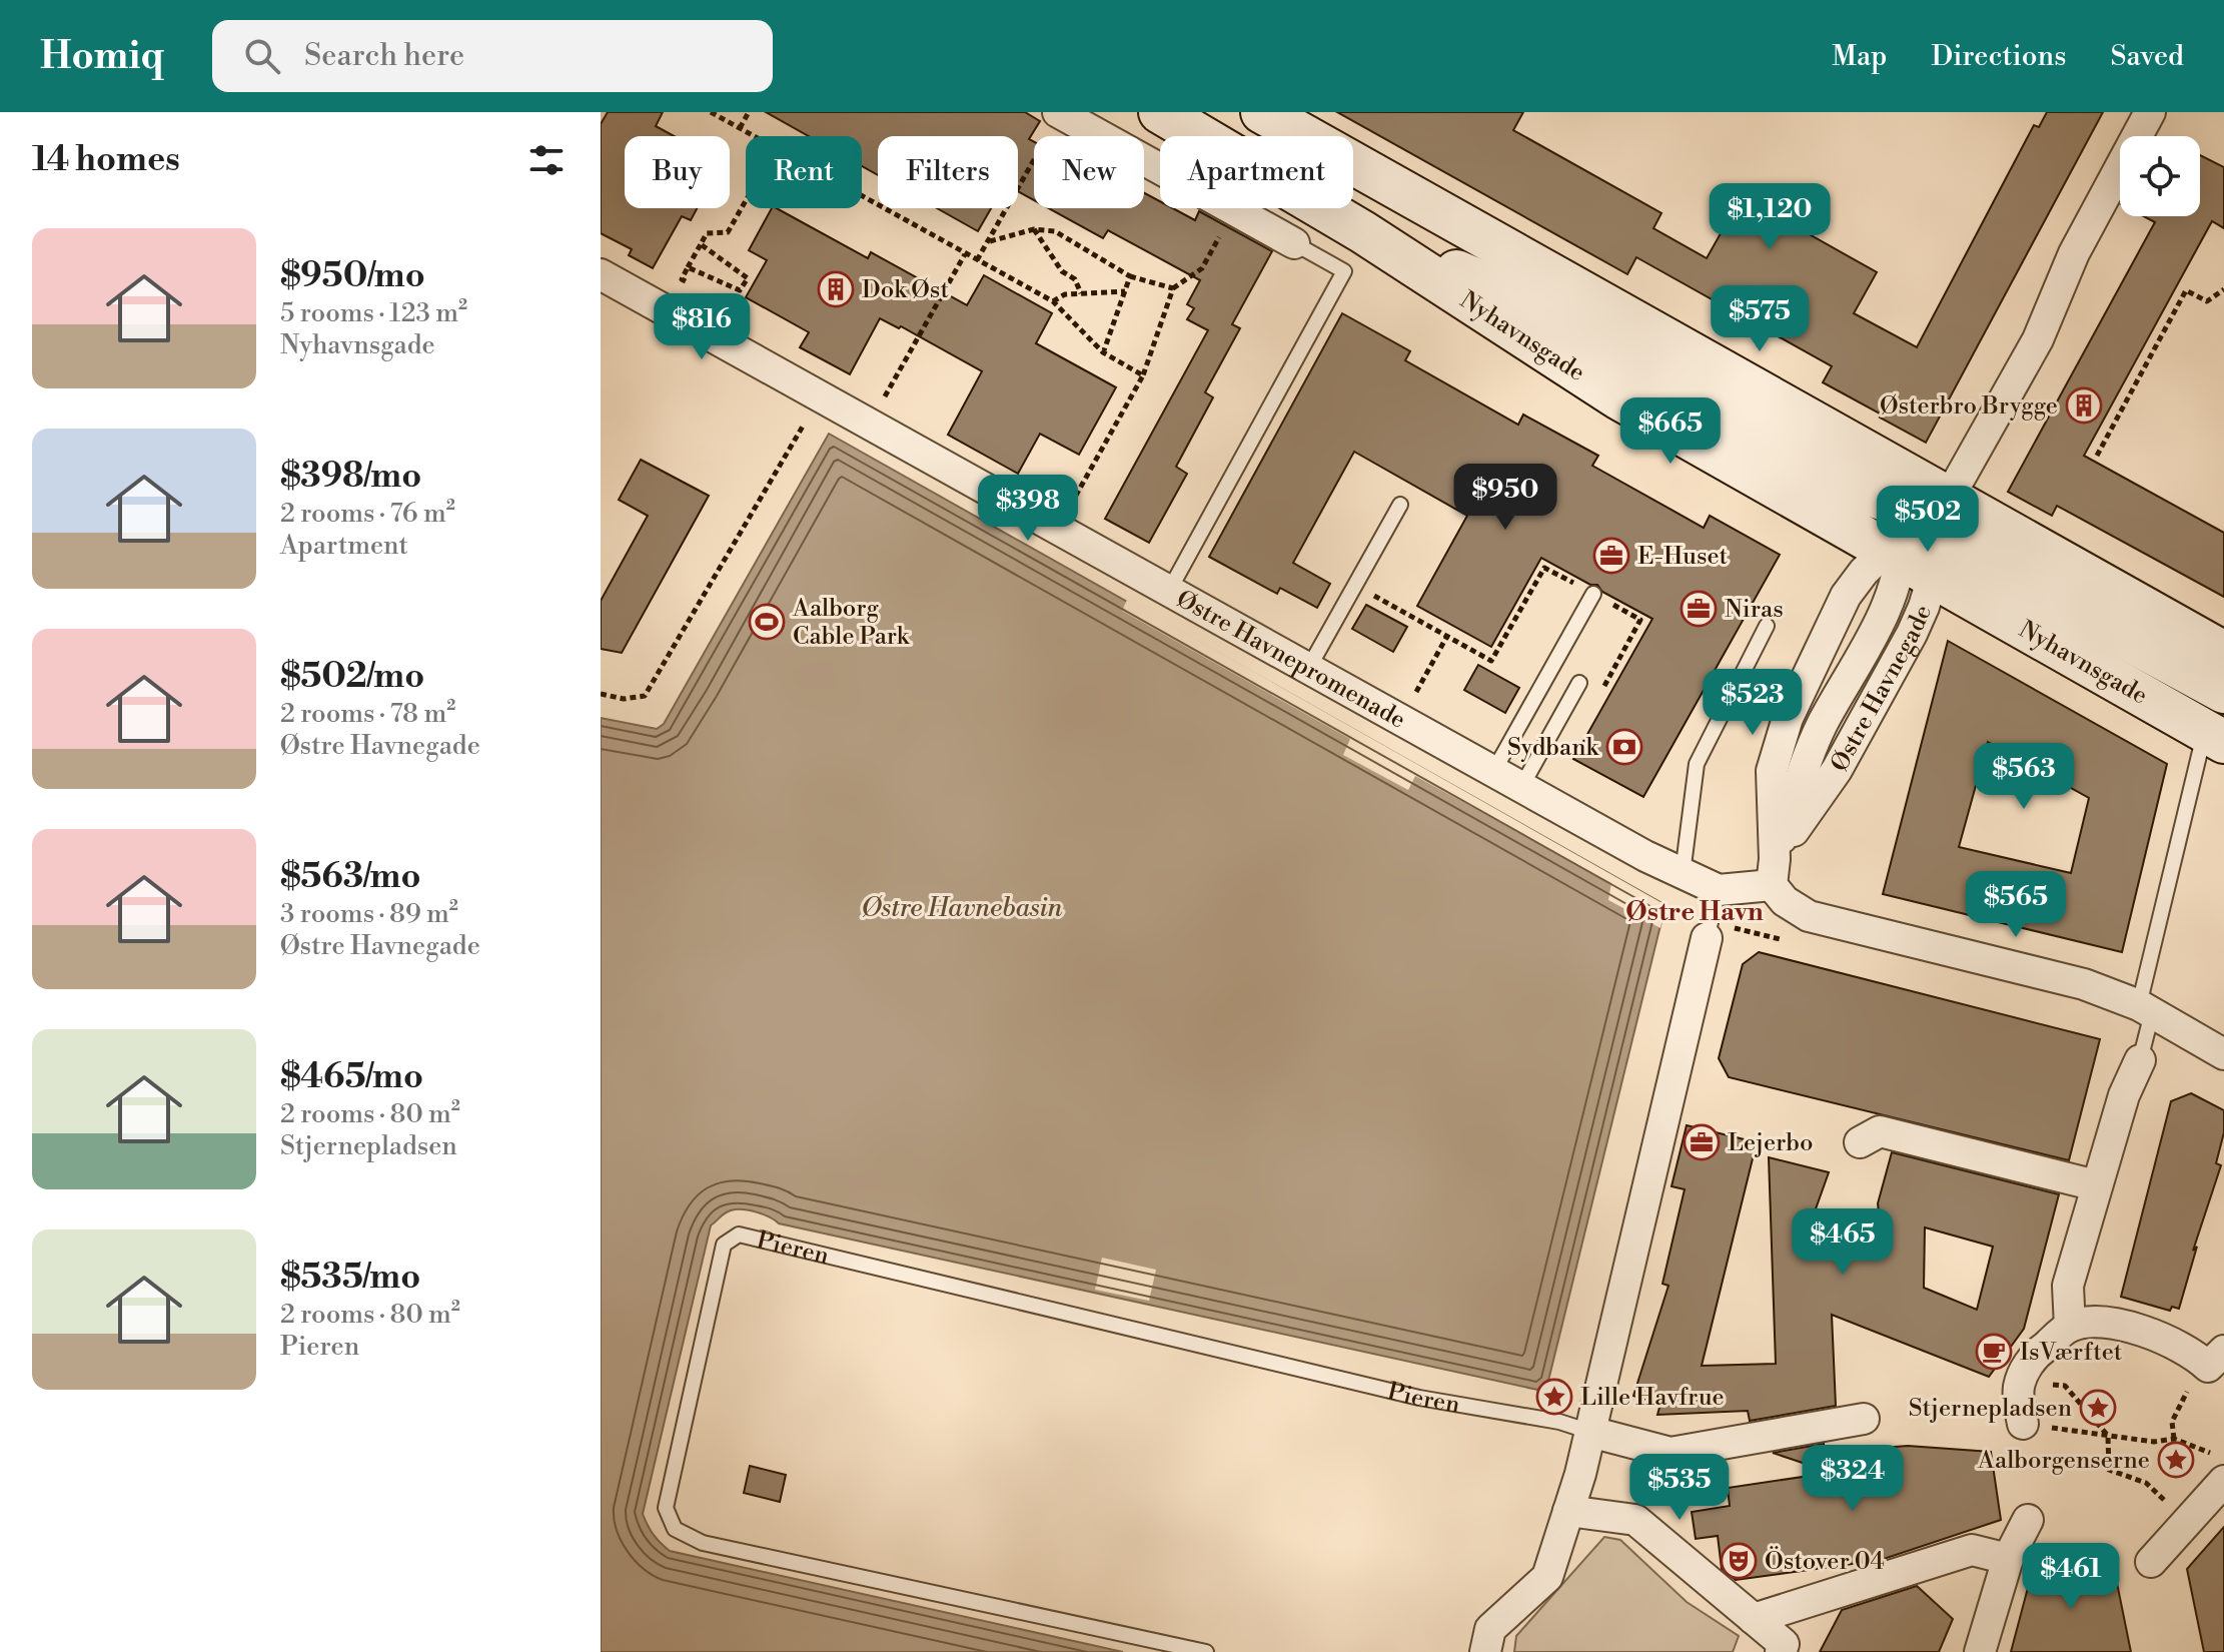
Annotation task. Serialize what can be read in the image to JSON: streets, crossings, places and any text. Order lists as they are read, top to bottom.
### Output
{
  "streets": {
    "street": ["Nyhavnsgade", "Østre Havnepromenade", "Østre Havnegade"],
    "lane": ["Pieren"]
  },
  "crossings": [
    ["Nyhavnsgade", "Østre Havnegade"]
  ],
  "districts": ["Østre Havn"],
  "water": ["Østre Havnebasin"],
  "places": {
    "building": ["Dok Øst", "Østerbro Brygge"],
    "office": ["E-Huset", "Niras", "Lejerbo"],
    "sports": ["Aalborg Cable Park"],
    "bank": ["Sydbank"],
    "cafe": ["IsVærftet"],
    "place": ["Lille Havfrue", "Stjernepladsen", "Aalborgenserne"],
    "theatre": ["Östover 04"]
  },
  "page": {
    "header": "Homiq",
    "search": "Search here",
    "nav": ["Map", "Directions", "Saved"],
    "heading": "14 homes",
    "chip": [
      "Buy",
      "Rent",
      "Filters",
      "New",
      "Apartment"
    ],
    "price": [
      "$1,120",
      "$575",
      "$816",
      "$665",
      "$950",
      "$398",
      "$502",
      "$523",
      "$563",
      "$565",
      "$465",
      "$324",
      "$535",
      "$461"
    ],
    "list": [
      {
        "name": "$950/mo",
        "note": "5 rooms · 123 m² · Nyhavnsgade"
      },
      {
        "name": "$398/mo",
        "note": "2 rooms · 76 m² · Apartment"
      },
      {
        "name": "$502/mo",
        "note": "2 rooms · 78 m² · Østre Havnegade"
      },
      {
        "name": "$563/mo",
        "note": "3 rooms · 89 m² · Østre Havnegade"
      },
      {
        "name": "$465/mo",
        "note": "2 rooms · 80 m² · Stjernepladsen"
      },
      {
        "name": "$535/mo",
        "note": "2 rooms · 80 m² · Pieren"
      }
    ]
  }
}
